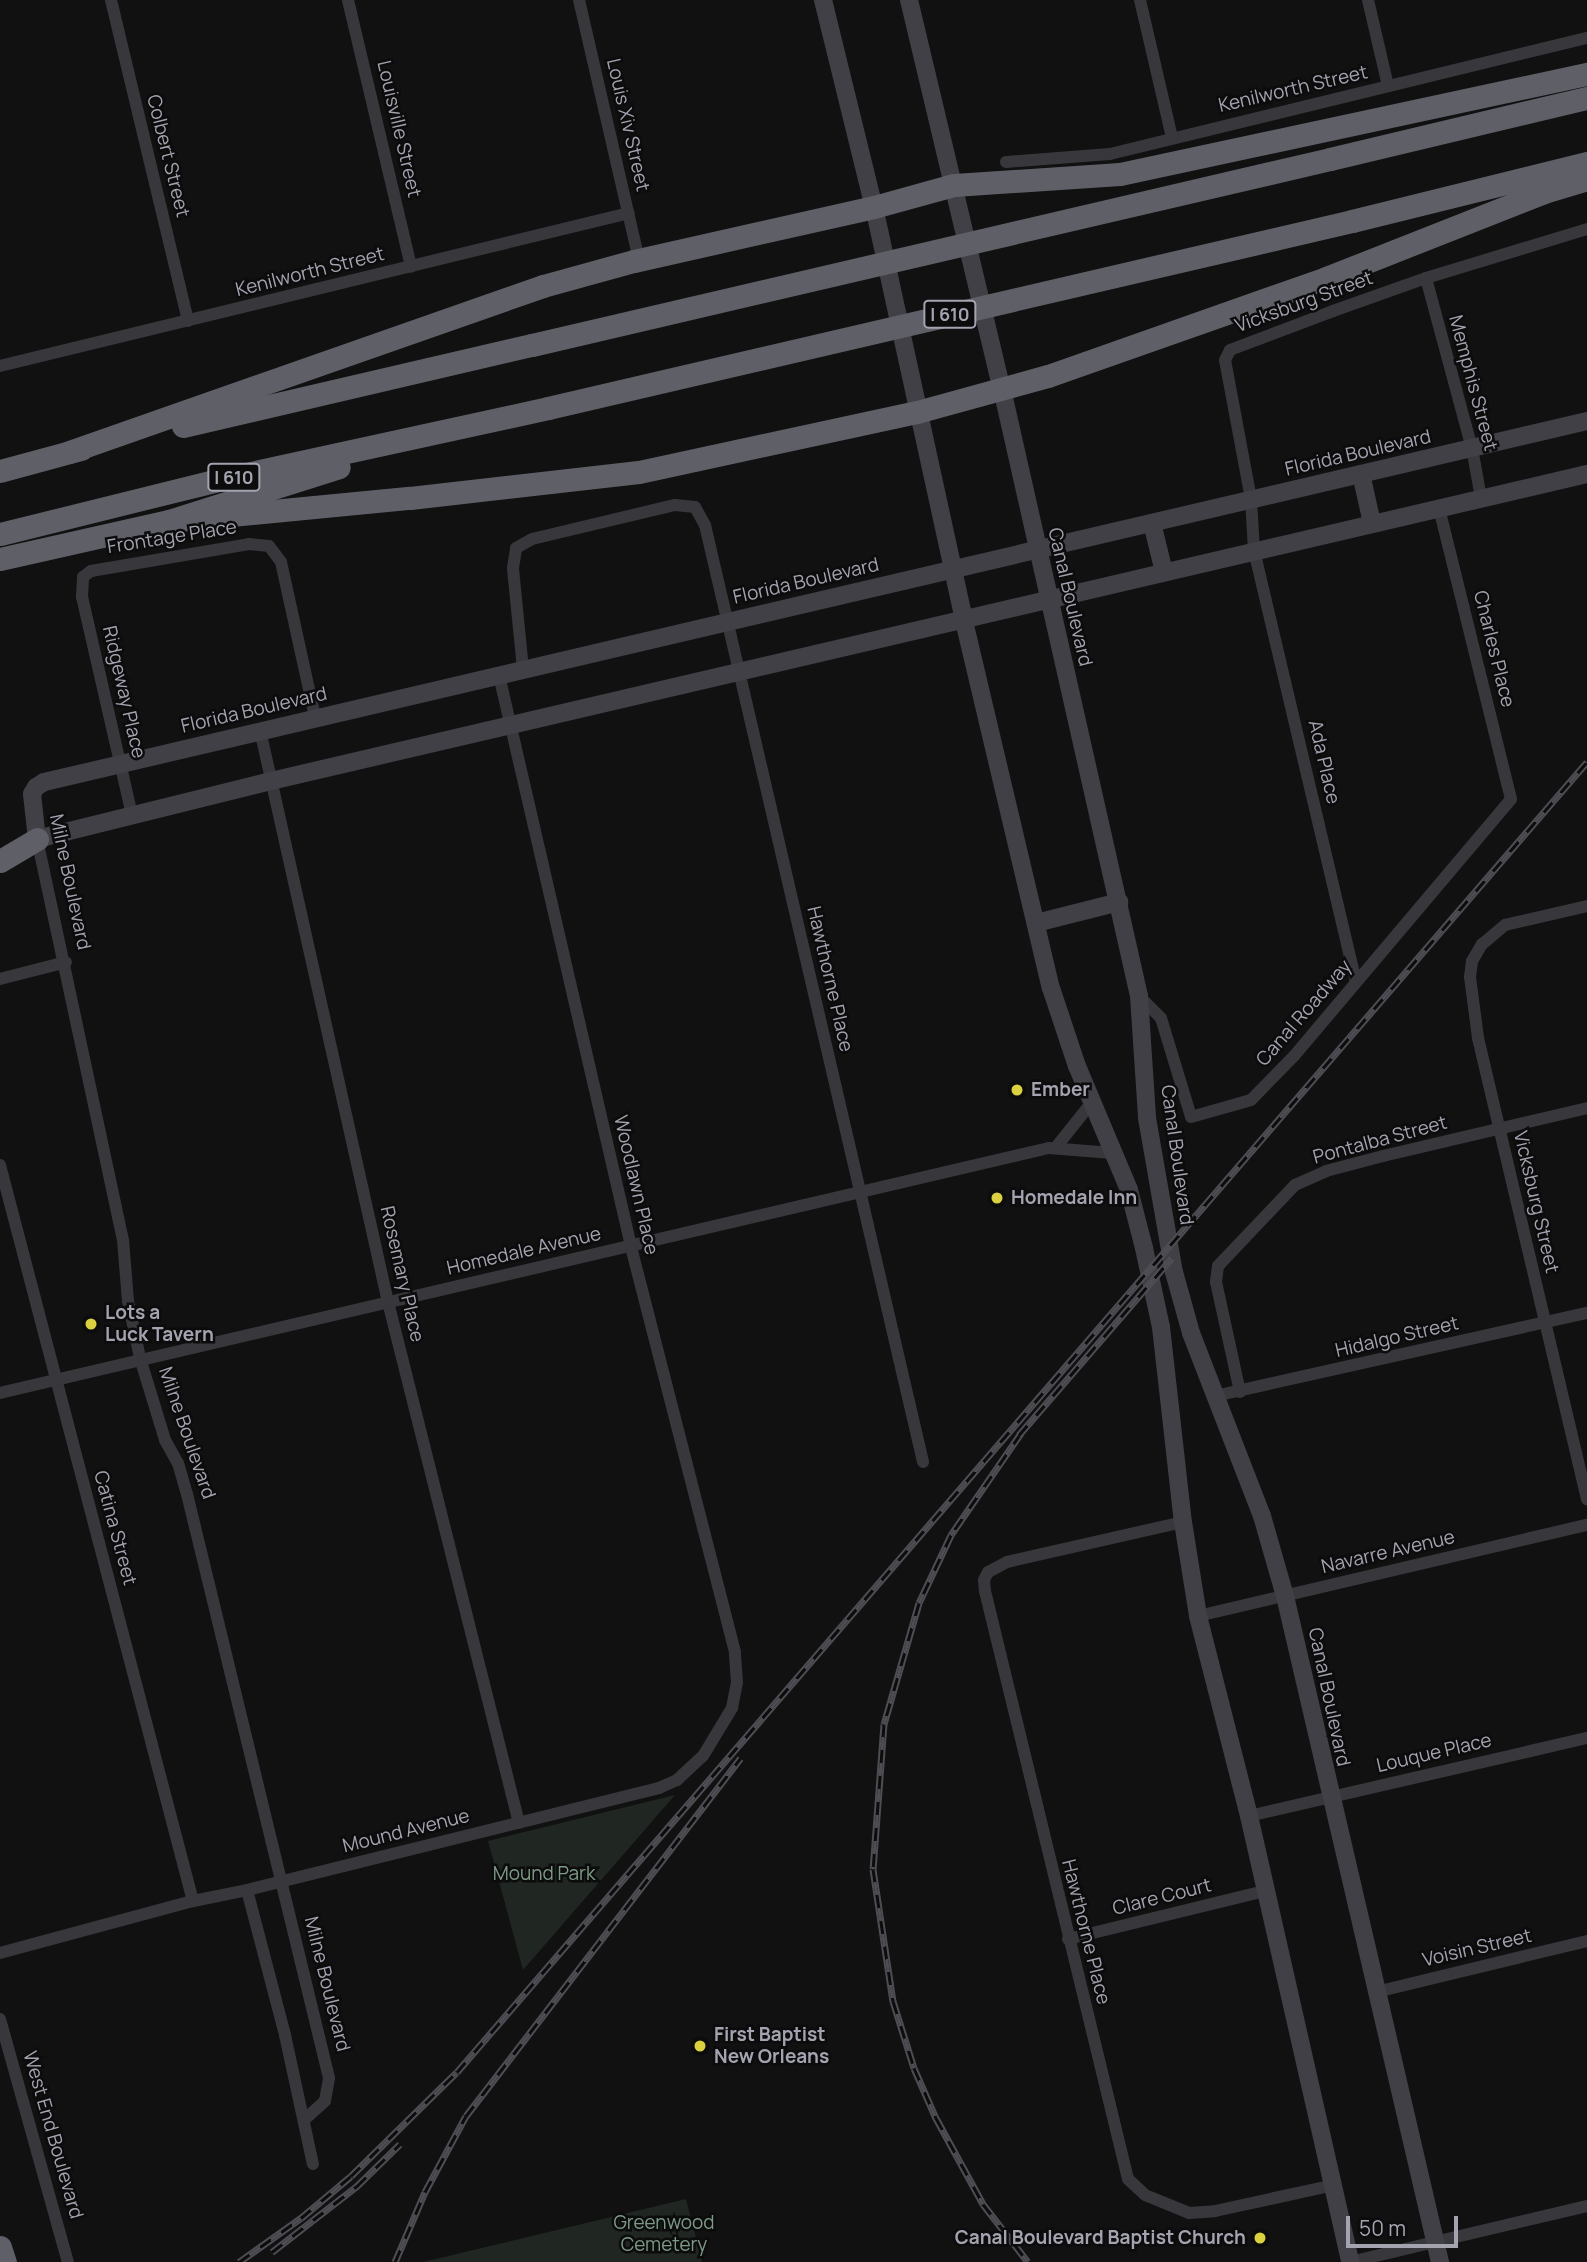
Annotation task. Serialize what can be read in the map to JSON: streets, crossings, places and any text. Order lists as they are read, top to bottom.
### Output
{
  "streets": {
    "highway": ["I 610"],
    "main road": ["Florida Boulevard", "Canal Boulevard", "Milne Boulevard"],
    "street": [
      "Kenilworth Street",
      "Louis Xiv Street",
      "Louisville Street",
      "Colbert Street",
      "Vicksburg Street",
      "Memphis Street",
      "Frontage Place",
      "Charles Place",
      "Ridgeway Place",
      "Ada Place",
      "Hawthorne Place",
      "Canal Roadway",
      "Pontalba Street",
      "Woodlawn Place",
      "Homedale Avenue",
      "Rosemary Place",
      "Hidalgo Street",
      "Catina Street",
      "Navarre Avenue",
      "Louque Place",
      "Mound Avenue",
      "Clare Court",
      "Voisin Street",
      "West End Boulevard"
    ]
  },
  "crossings": [
    ["Kenilworth Street", "Louis Xiv Street"],
    ["Kenilworth Street", "Louisville Street"],
    ["Kenilworth Street", "Colbert Street"],
    ["Vicksburg Street", "Memphis Street"],
    ["Vicksburg Street", "Florida Boulevard"],
    ["Vicksburg Street", "Ada Place"],
    ["Vicksburg Street", "Pontalba Street"],
    ["Vicksburg Street", "Hidalgo Street"],
    ["Memphis Street", "Florida Boulevard"],
    ["Florida Boulevard", "Frontage Place"],
    ["Florida Boulevard", "Canal Boulevard"],
    ["Florida Boulevard", "Ridgeway Place"],
    ["Florida Boulevard", "Milne Boulevard"],
    ["Florida Boulevard", "Hawthorne Place"],
    ["Florida Boulevard", "Woodlawn Place"],
    ["Florida Boulevard", "Rosemary Place"],
    ["Frontage Place", "Ridgeway Place"],
    ["Canal Boulevard", "Canal Roadway"],
    ["Canal Boulevard", "Hidalgo Street"],
    ["Canal Boulevard", "Navarre Avenue"],
    ["Canal Boulevard", "Louque Place"],
    ["Canal Boulevard", "Voisin Street"],
    ["Charles Place", "Canal Roadway"],
    ["Ada Place", "Canal Roadway"],
    ["Milne Boulevard", "Homedale Avenue"],
    ["Milne Boulevard", "Mound Avenue"],
    ["Hawthorne Place", "Homedale Avenue"],
    ["Hawthorne Place", "Clare Court"],
    ["Pontalba Street", "Hidalgo Street"],
    ["Woodlawn Place", "Homedale Avenue"],
    ["Woodlawn Place", "Mound Avenue"],
    ["Homedale Avenue", "Rosemary Place"],
    ["Homedale Avenue", "Catina Street"],
    ["Rosemary Place", "Mound Avenue"],
    ["Catina Street", "Mound Avenue"]
  ],
  "parks": ["Mound Park", "Greenwood Cemetery"],
  "places": [
    "Ember",
    "Homedale Inn",
    "Lots a Luck Tavern",
    "First Baptist New Orleans",
    "Canal Boulevard Baptist Church"
  ],
  "scale_bar": "50 m"
}
